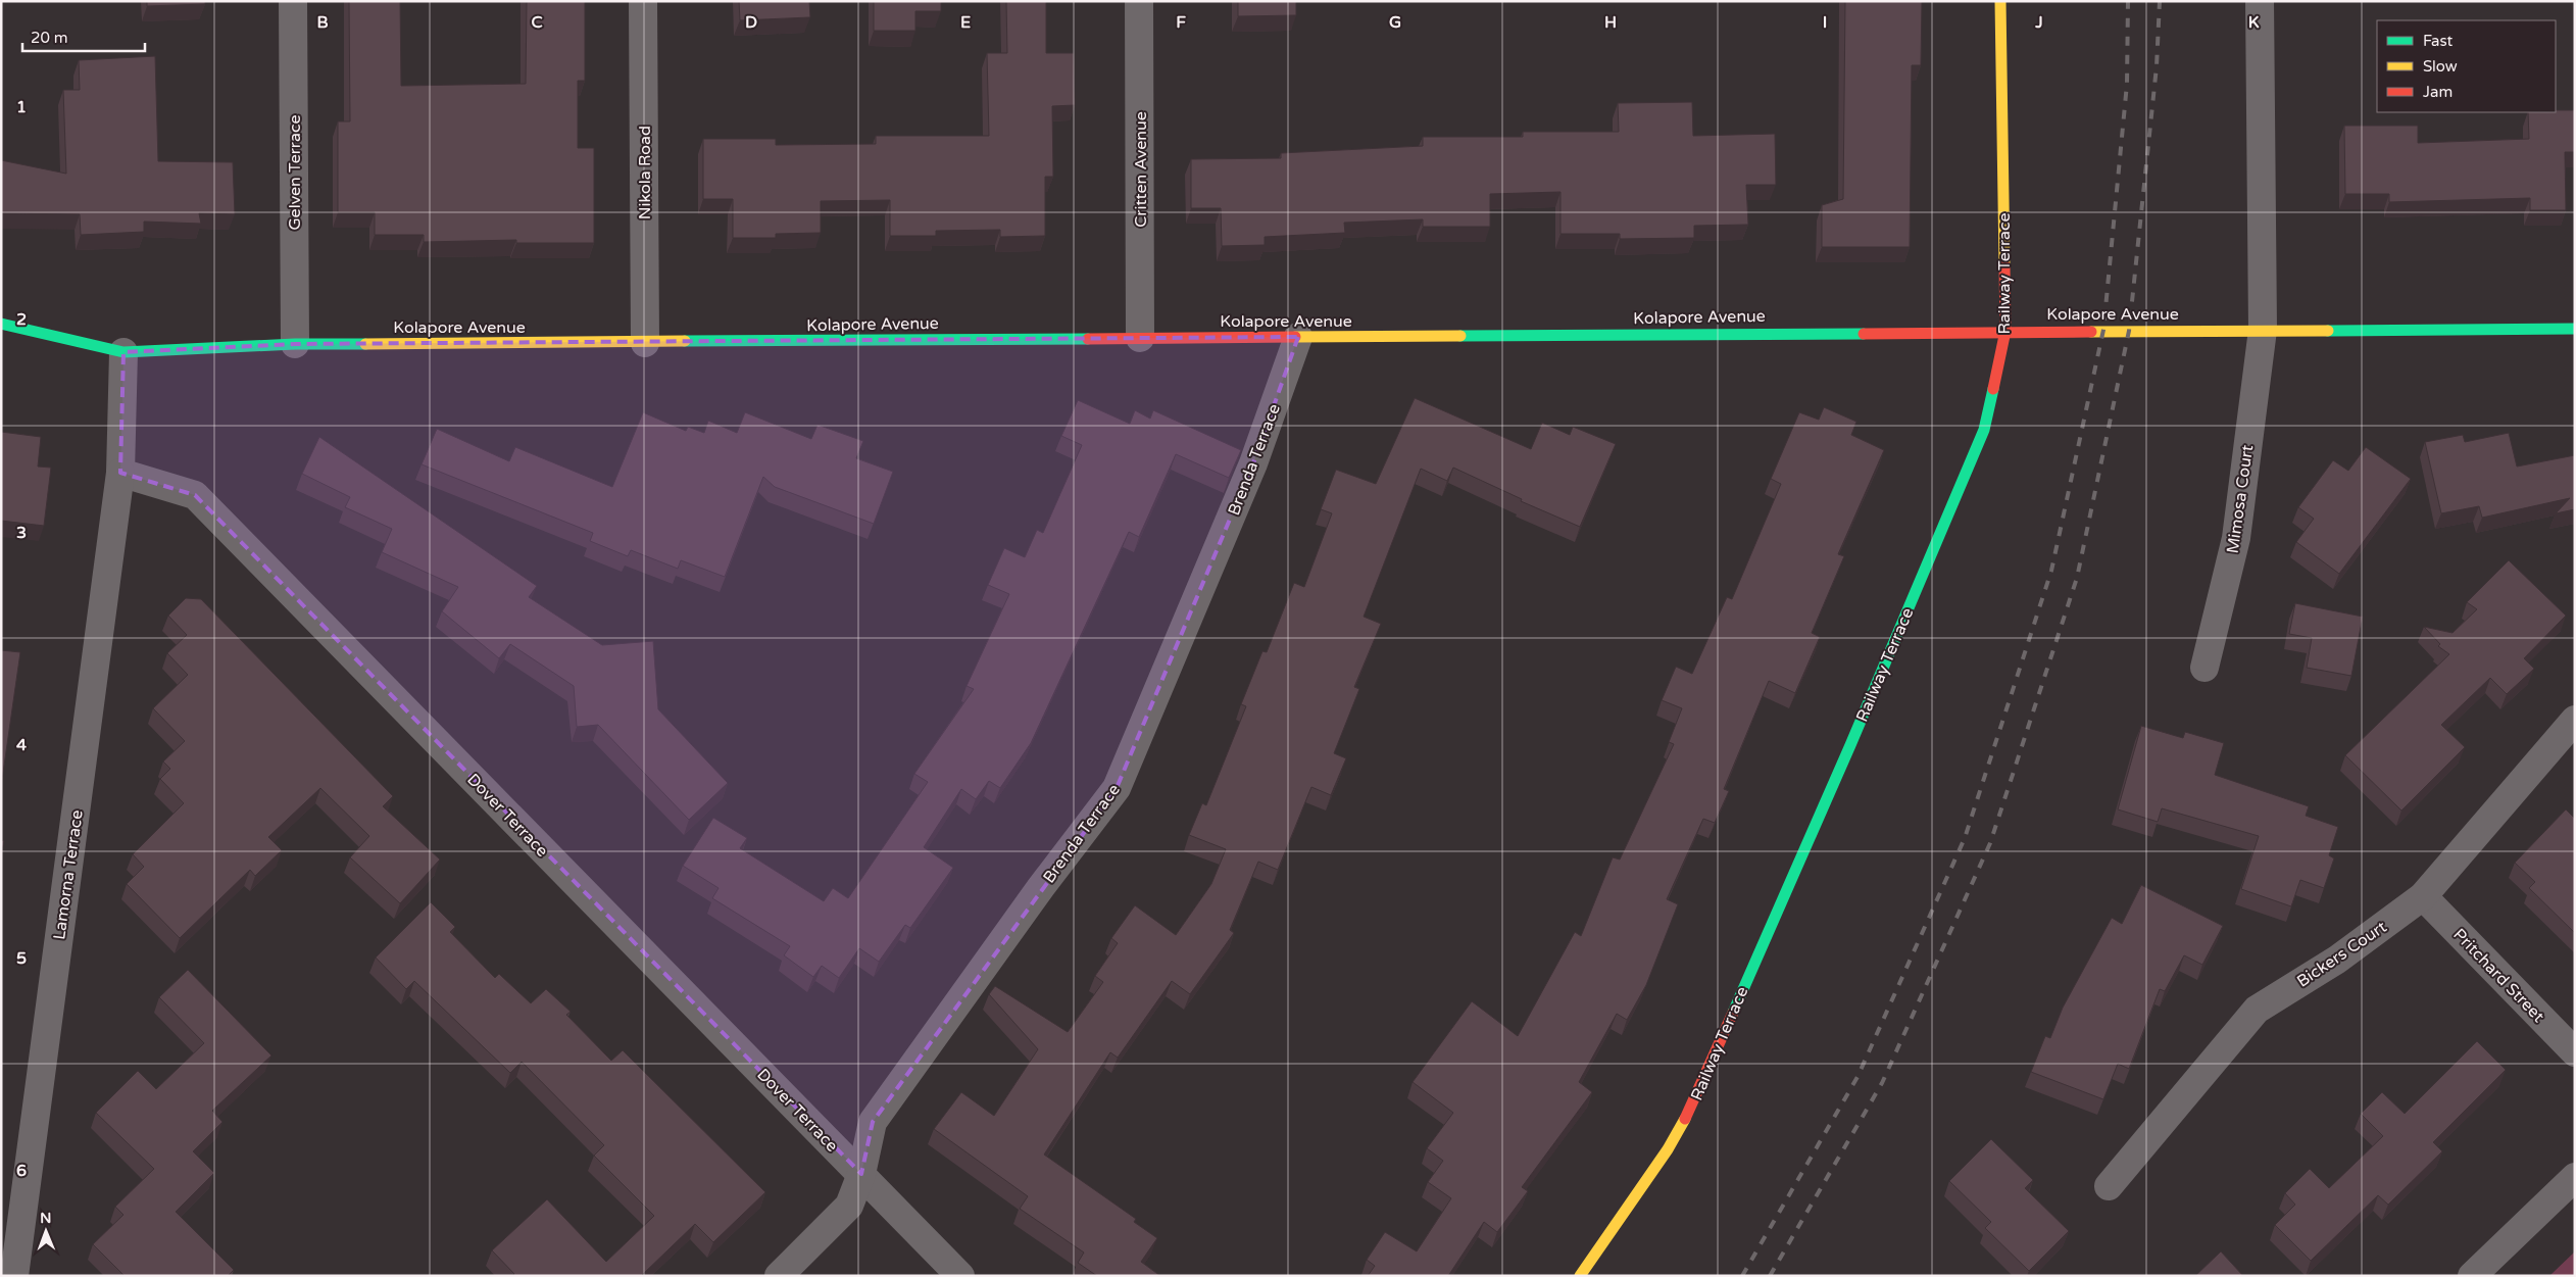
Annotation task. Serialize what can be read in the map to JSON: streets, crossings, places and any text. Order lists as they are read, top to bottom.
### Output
{
  "streets": {
    "street": [
      "Critten Avenue",
      "Gelven Terrace",
      "Nikola Road",
      "Railway Terrace",
      "Kolapore Avenue",
      "Brenda Terrace",
      "Mimosa Court",
      "Dover Terrace",
      "Lamorna Terrace",
      "Bickers Court",
      "Pritchard Street"
    ]
  },
  "crossings": [
    ["Critten Avenue", "Kolapore Avenue"],
    ["Gelven Terrace", "Kolapore Avenue"],
    ["Nikola Road", "Kolapore Avenue"],
    ["Railway Terrace", "Kolapore Avenue"],
    ["Kolapore Avenue", "Brenda Terrace"],
    ["Kolapore Avenue", "Mimosa Court"],
    ["Brenda Terrace", "Dover Terrace"],
    ["Dover Terrace", "Lamorna Terrace"],
    ["Bickers Court", "Pritchard Street"]
  ],
  "legend": ["Fast", "Slow", "Jam"],
  "scale_bar": "20 m",
  "north": "top",
  "grid": {
    "columns": [
      "B",
      "C",
      "D",
      "E",
      "F",
      "G",
      "H",
      "I",
      "J",
      "K"
    ],
    "rows": [
      "1",
      "2",
      "3",
      "4",
      "5",
      "6"
    ]
  }
}
